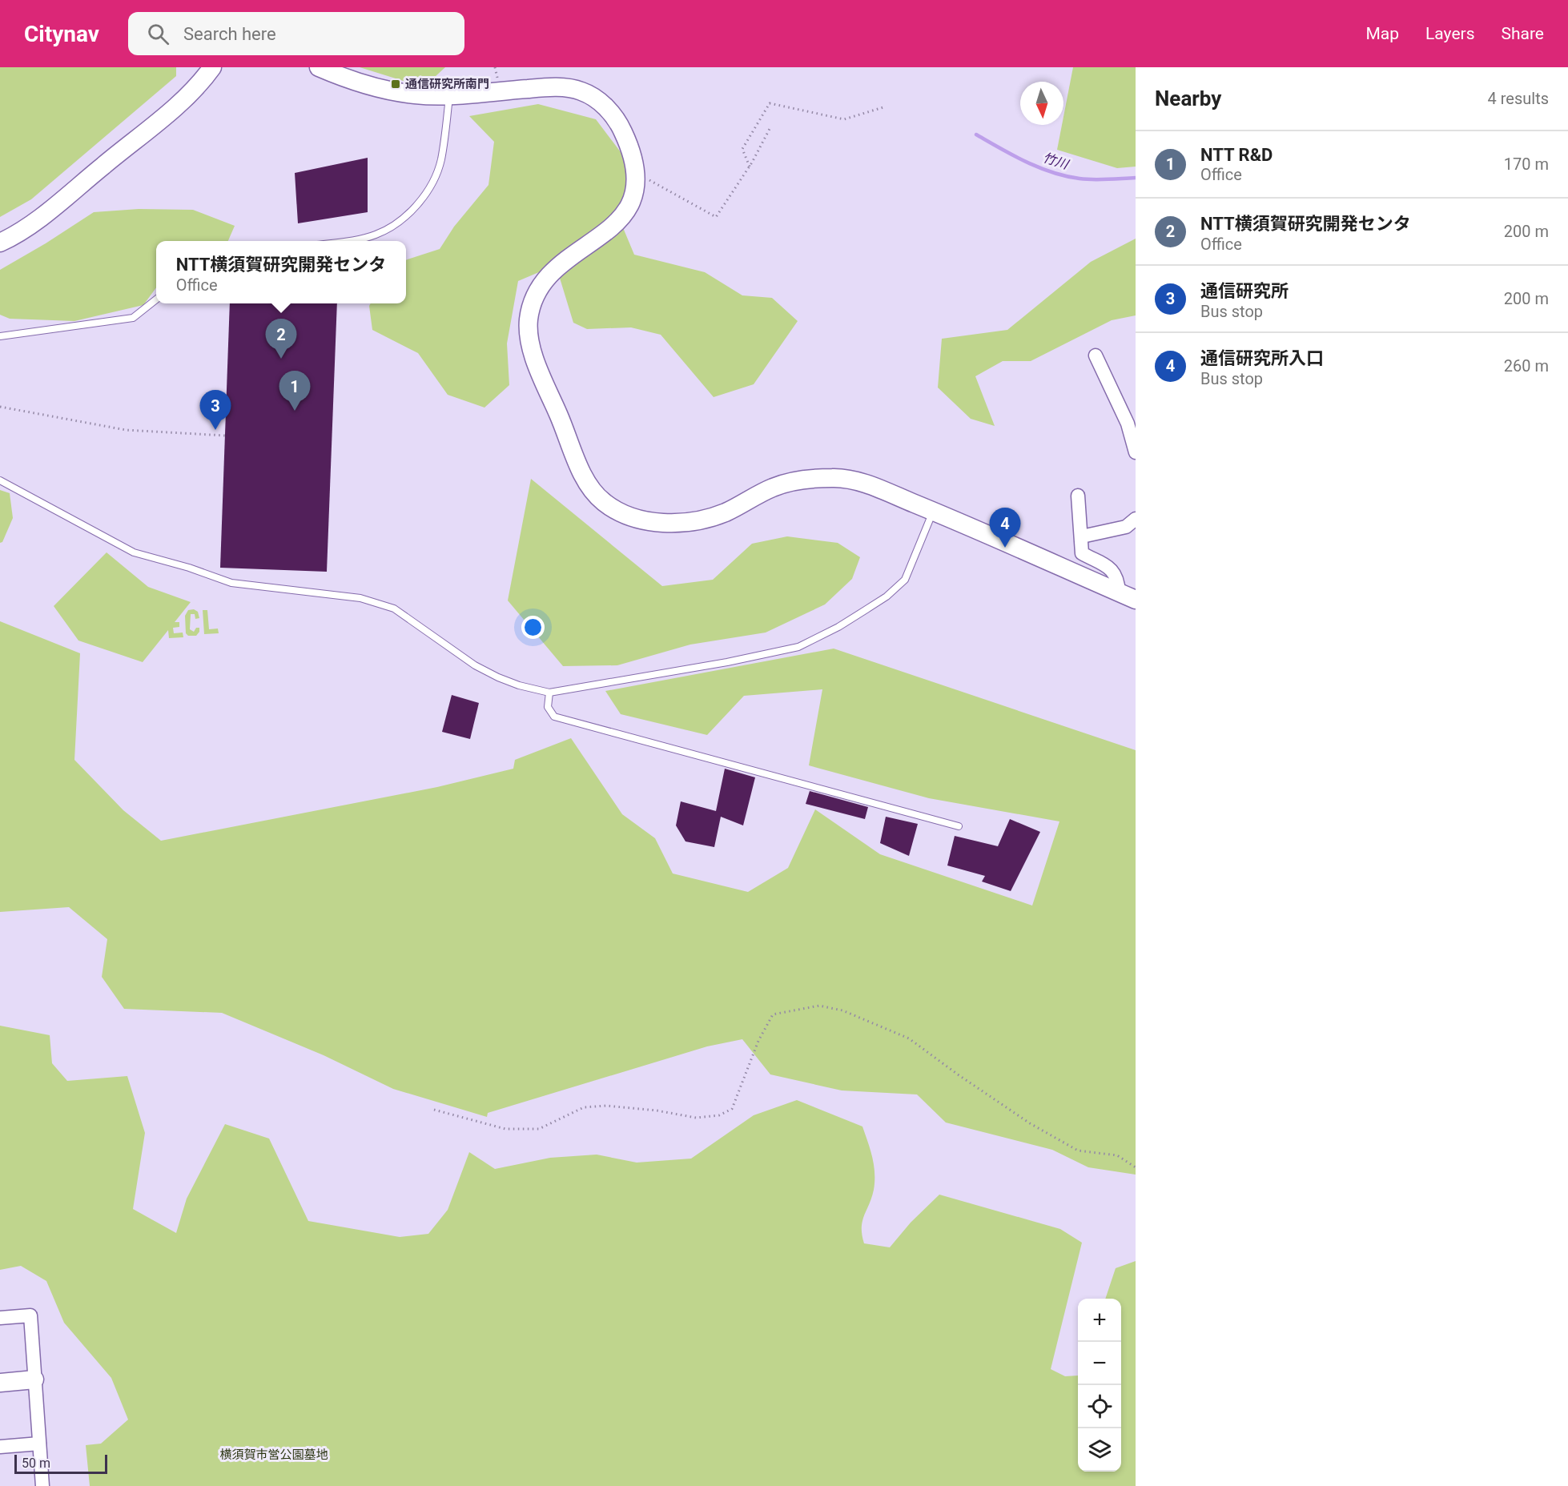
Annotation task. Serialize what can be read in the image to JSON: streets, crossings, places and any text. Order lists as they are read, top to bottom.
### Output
{
  "water": ["竹川"],
  "parks": ["横須賀市営公園墓地"],
  "places": {
    "transit": ["通信研究所南門"]
  },
  "scale_bar": "50 m",
  "north": "bottom",
  "page": {
    "header": "Citynav",
    "search": "Search here",
    "nav": ["Map", "Layers", "Share"],
    "heading": ["Nearby", "4 results"],
    "list": [
      {
        "mark": "1",
        "name": "NTT R&D",
        "note": "Office",
        "value": "170 m"
      },
      {
        "mark": "2",
        "name": "NTT横須賀研究開発センタ",
        "note": "Office",
        "value": "200 m"
      },
      {
        "mark": "3",
        "name": "通信研究所",
        "note": "Bus stop",
        "value": "200 m"
      },
      {
        "mark": "4",
        "name": "通信研究所入口",
        "note": "Bus stop",
        "value": "260 m"
      }
    ],
    "popup": ["NTT横須賀研究開発センタ", "Office"],
    "pins": [
      "2",
      "1",
      "3",
      "4"
    ],
    "map_buttons": ["+", "−"],
    "scale": "50 m"
  }
}
